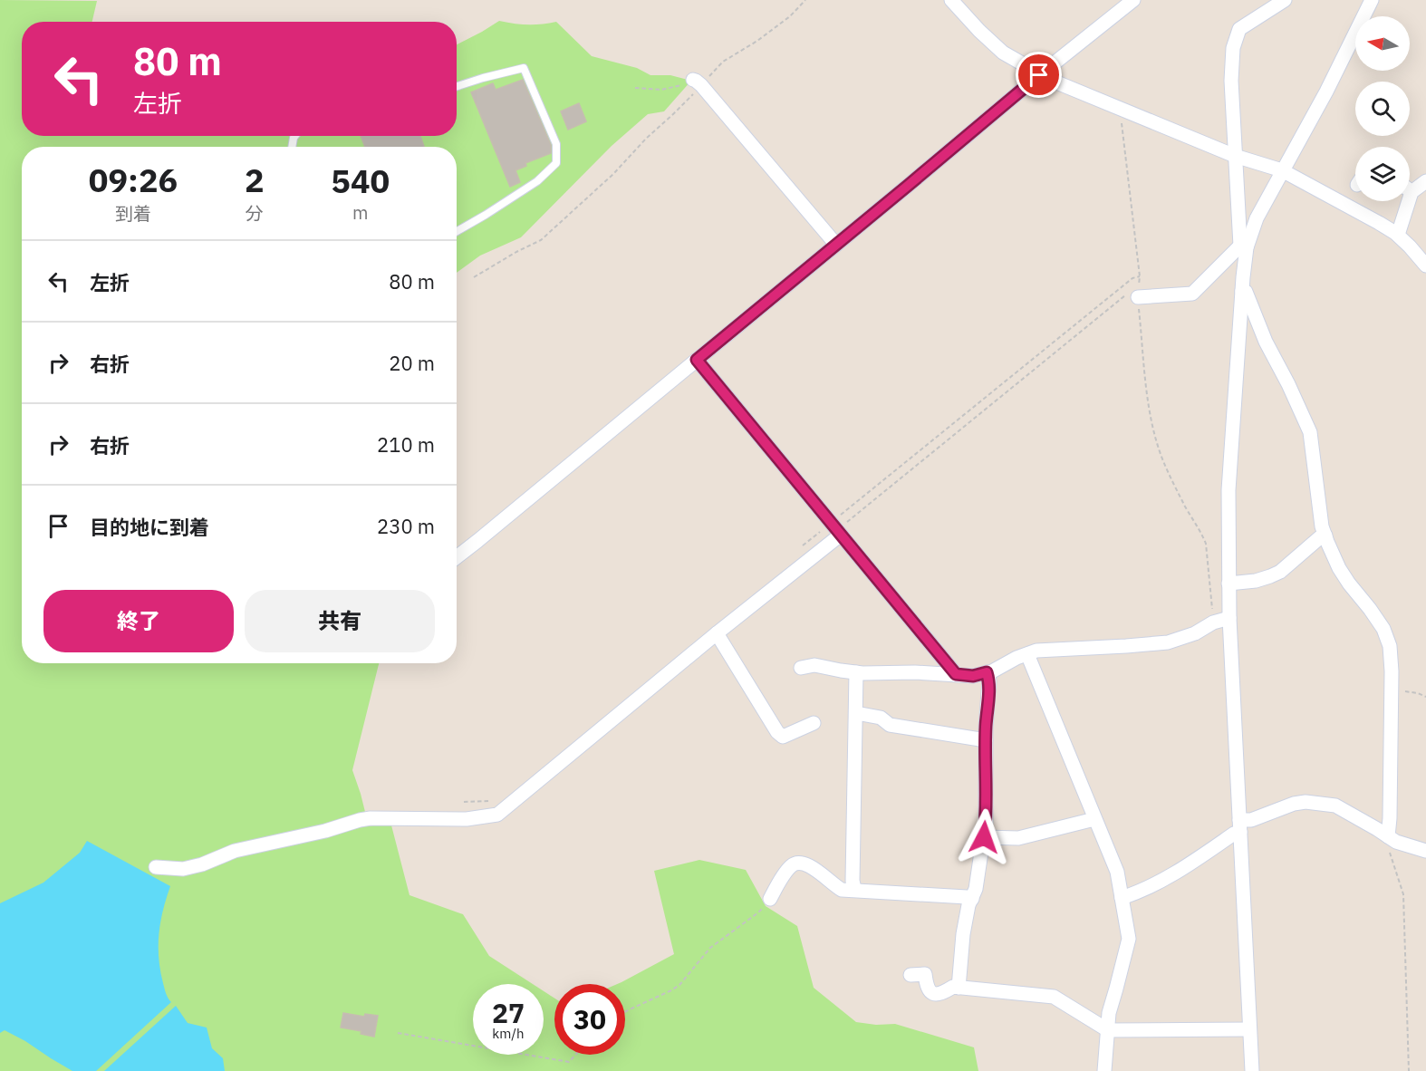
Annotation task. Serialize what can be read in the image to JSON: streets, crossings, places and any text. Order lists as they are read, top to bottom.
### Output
{
  "north": "left",
  "page": {
    "turn": ["80 m", "左折"],
    "eta": [
      "09:26",
      "到着",
      "2",
      "分",
      "540",
      "m"
    ],
    "list": [
      {
        "name": "左折",
        "value": "80 m"
      },
      {
        "name": "右折",
        "value": "20 m"
      },
      {
        "name": "右折",
        "value": "210 m"
      },
      {
        "name": "目的地に到着",
        "value": "230 m"
      }
    ],
    "buttons": ["終了", "共有"],
    "speed": "27 km/h",
    "limit": "30"
  }
}
